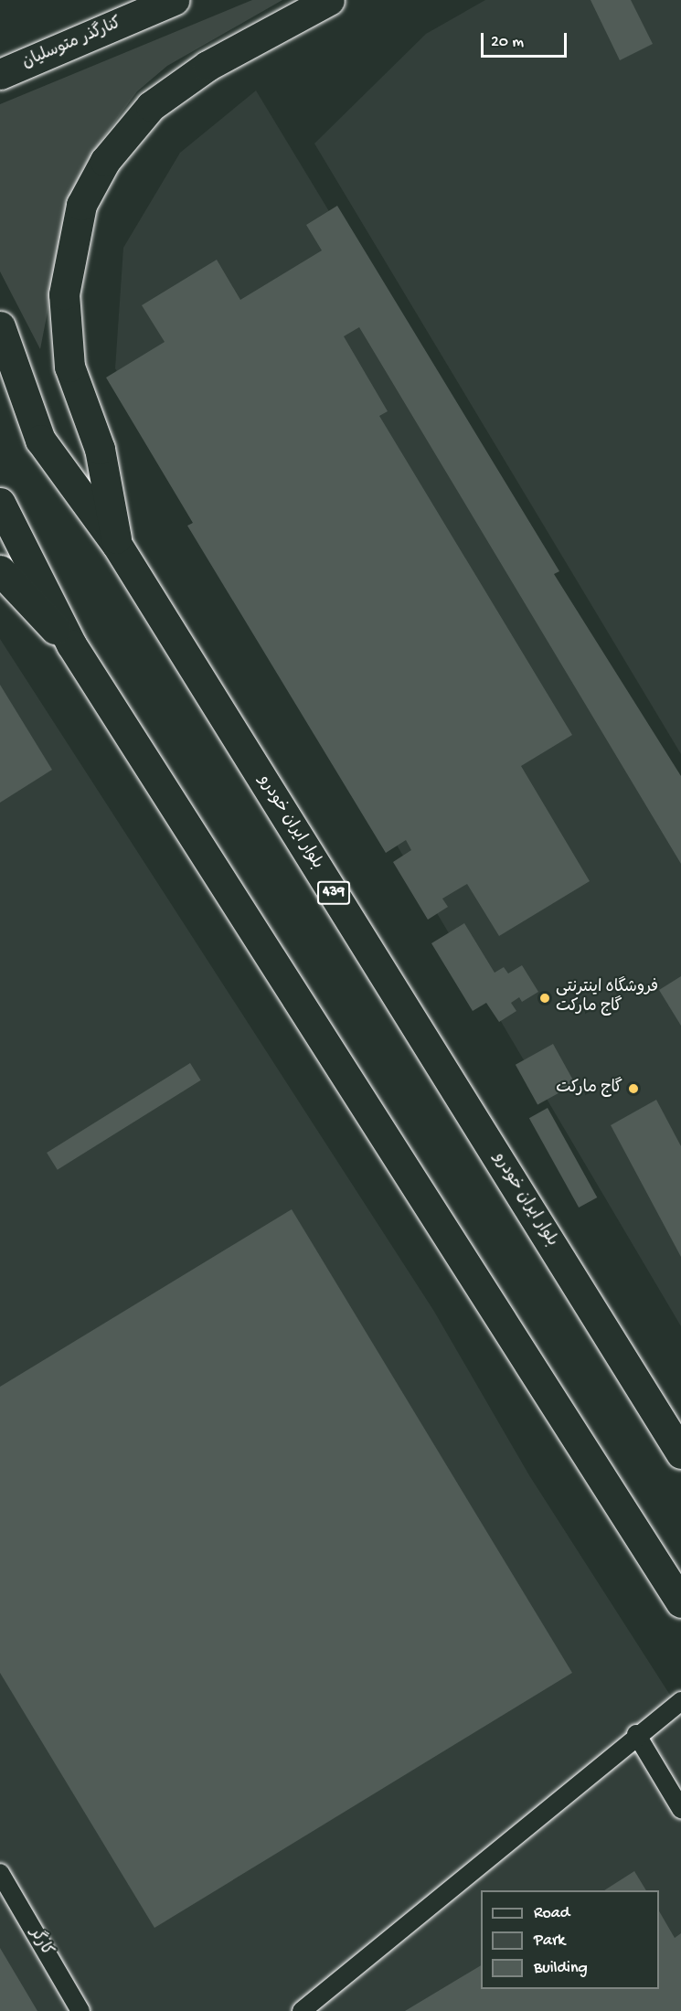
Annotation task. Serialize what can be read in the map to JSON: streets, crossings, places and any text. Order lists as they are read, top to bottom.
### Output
{
  "streets": {
    "main road": ["کنارگذر متوسلیان", "بلوار ایران خودرو", "439"],
    "lane": ["کارگر"]
  },
  "places": ["فروشگاه اینترنتی گاج مارکت", "گاج مارکت"],
  "legend": ["Road", "Park", "Building"],
  "scale_bar": "20 m"
}
